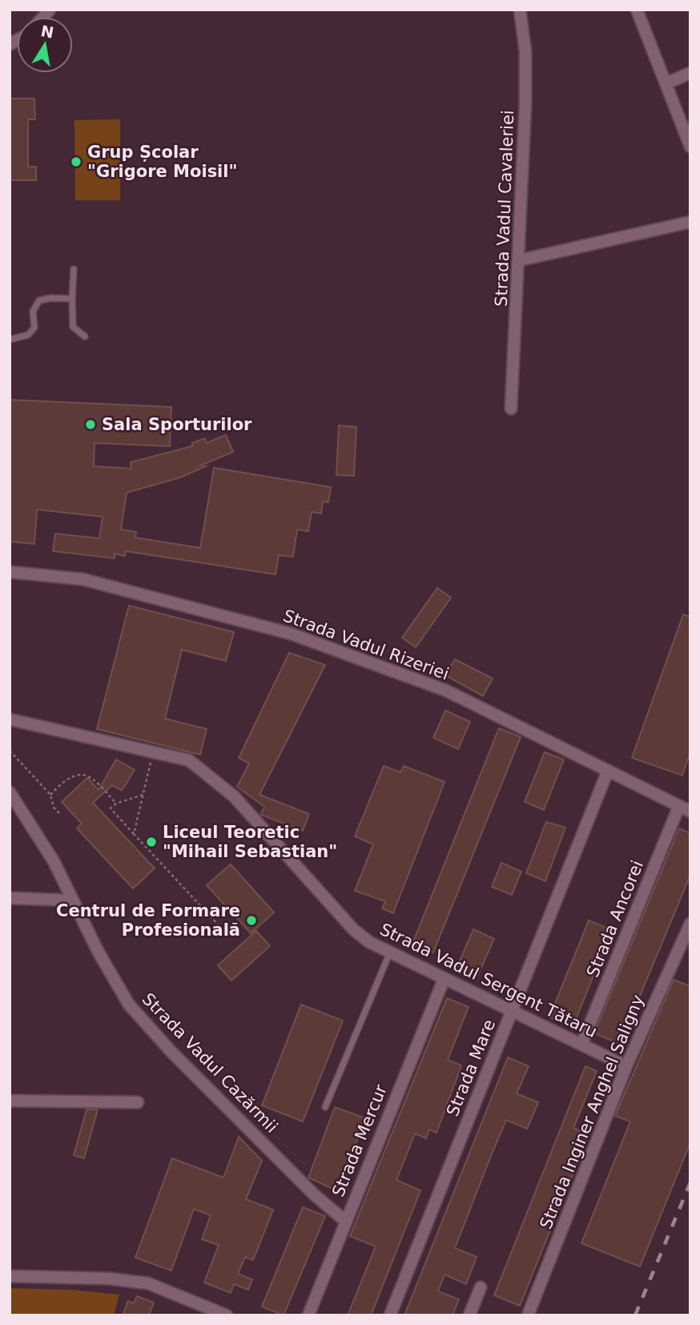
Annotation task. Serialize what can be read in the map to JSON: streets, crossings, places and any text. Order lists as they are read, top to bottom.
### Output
{
  "streets": {
    "street": [
      "Strada Vadul Cavaleriei",
      "Strada Vadul Rizeriei",
      "Strada Ancorei",
      "Strada Vadul Sergent Tătaru",
      "Strada Vadul Cazărmii",
      "Strada Mare",
      "Strada Inginer Anghel Saligny",
      "Strada Mercur"
    ]
  },
  "crossings": [
    ["Strada Vadul Rizeriei", "Strada Ancorei"],
    ["Strada Vadul Rizeriei", "Strada Mare"],
    ["Strada Ancorei", "Strada Vadul Sergent Tătaru"],
    ["Strada Vadul Sergent Tătaru", "Strada Mare"],
    ["Strada Vadul Sergent Tătaru", "Strada Inginer Anghel Saligny"],
    ["Strada Vadul Sergent Tătaru", "Strada Mercur"],
    ["Strada Vadul Cazărmii", "Strada Mercur"]
  ],
  "places": [
    "Grup Școlar \"Grigore Moisil\"",
    "Sala Sporturilor",
    "Liceul Teoretic \"Mihail Sebastian\"",
    "Centrul de Formare Profesională"
  ],
  "north": "top"
}
